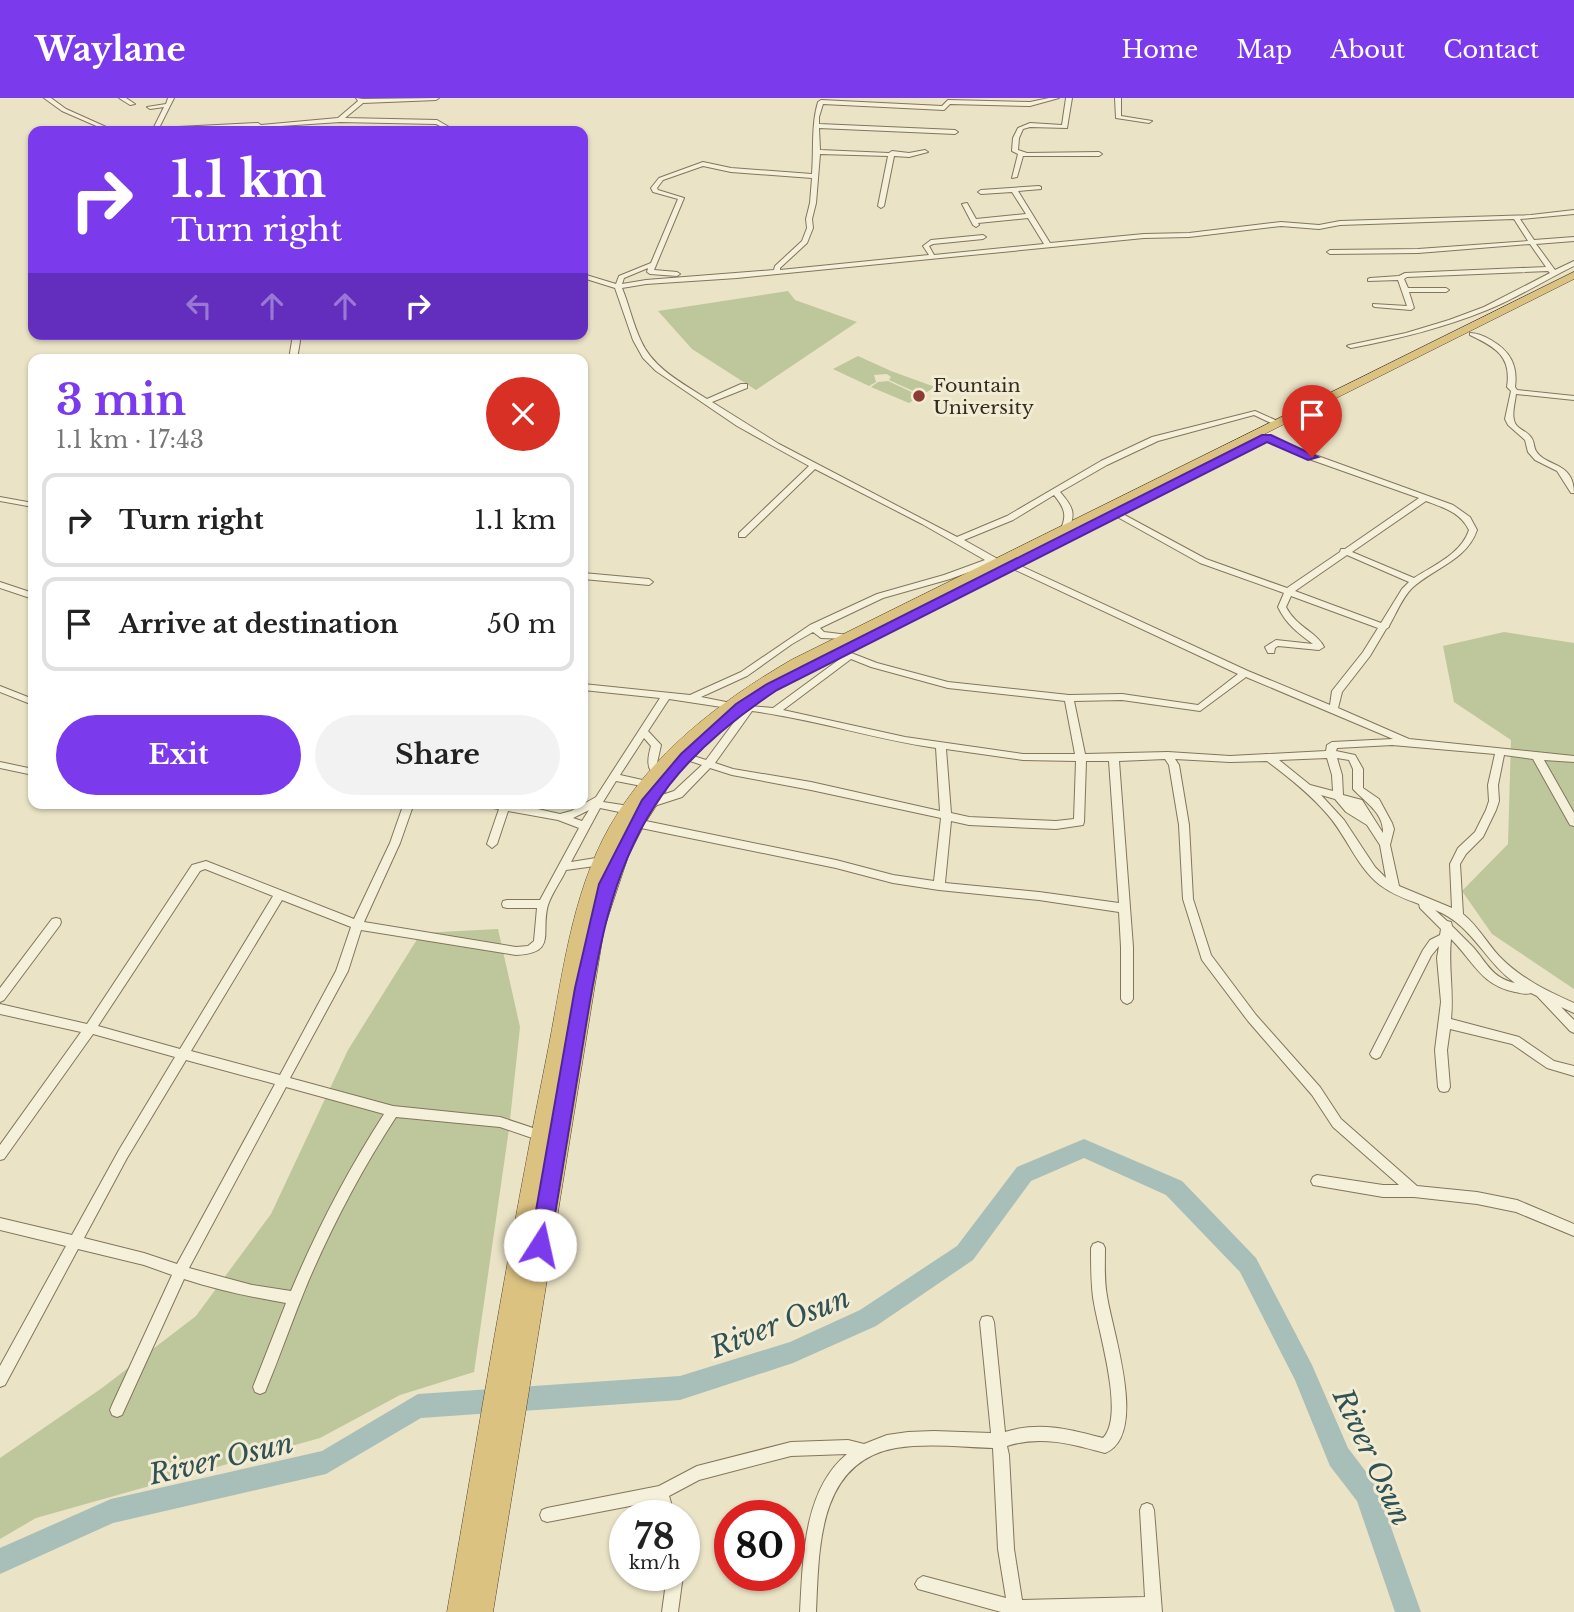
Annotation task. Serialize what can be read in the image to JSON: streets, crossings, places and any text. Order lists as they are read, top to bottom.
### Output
{
  "water": ["River Osun"],
  "places": ["Fountain University"],
  "page": {
    "header": "Waylane",
    "nav": [
      "Home",
      "Map",
      "About",
      "Contact"
    ],
    "turn": ["1.1 km", "Turn right"],
    "heading": ["3 min", "1.1 km · 17:43"],
    "list": [
      {
        "name": "Turn right",
        "value": "1.1 km"
      },
      {
        "name": "Arrive at destination",
        "value": "50 m"
      }
    ],
    "buttons": ["Exit", "Share"],
    "speed": "78 km/h",
    "limit": "80"
  }
}
